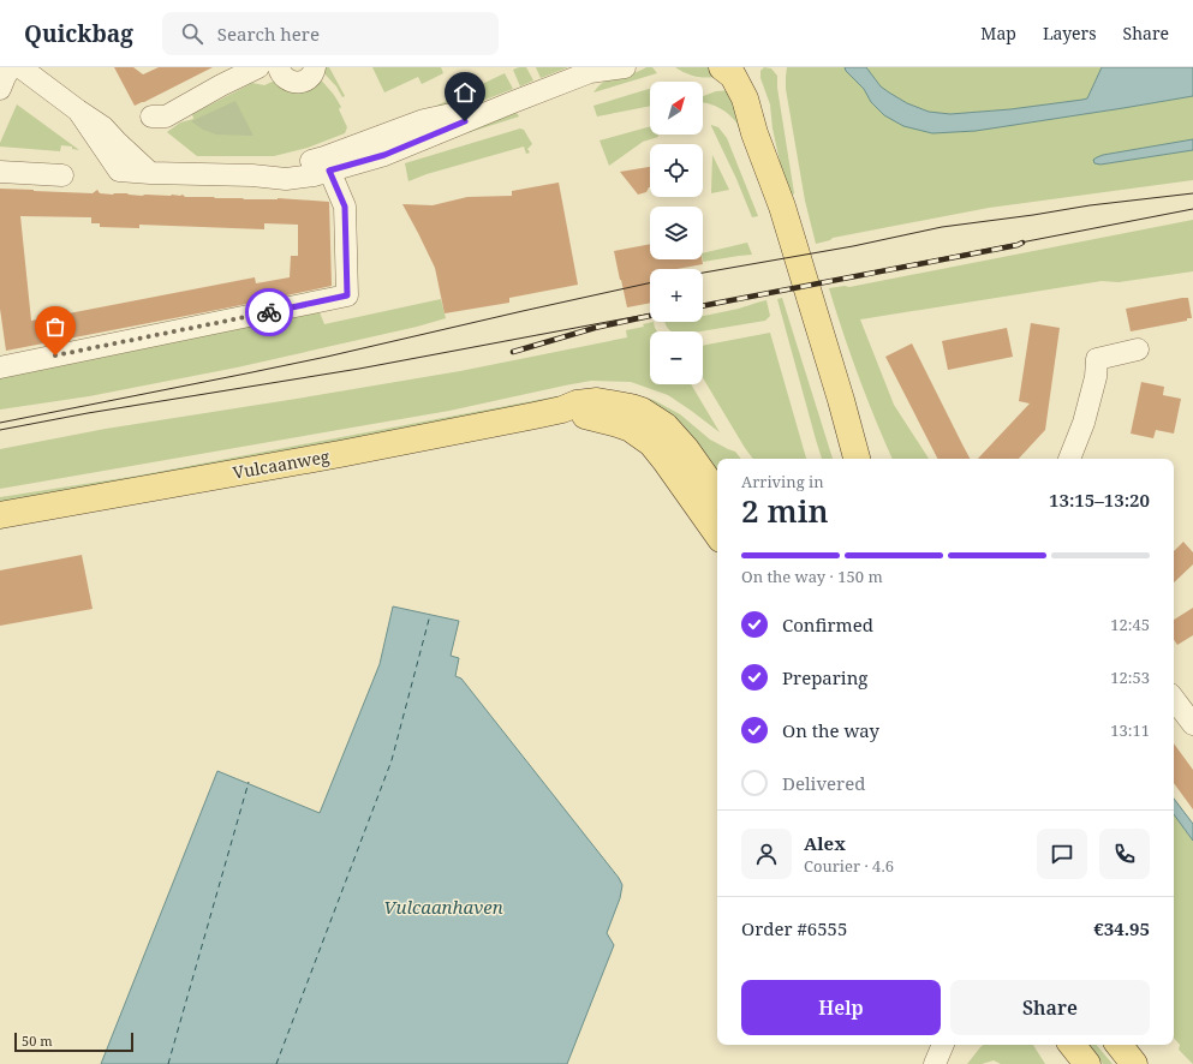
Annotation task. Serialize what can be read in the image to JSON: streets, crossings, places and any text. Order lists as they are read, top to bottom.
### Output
{
  "streets": {
    "main road": ["Vulcaanweg"]
  },
  "water": ["Vulcaanhaven"],
  "scale_bar": "50 m",
  "north": "top right",
  "page": {
    "header": "Quickbag",
    "search": "Search here",
    "nav": ["Map", "Layers", "Share"],
    "map_buttons": ["+", "−"],
    "heading": ["2 min", "Arriving in", "13:15–13:20"],
    "panel": [
      "Alex",
      "Courier · 4.6",
      "Order #6555",
      "€34.95"
    ],
    "bar": "On the way · 150 m",
    "list": [
      ["Confirmed", "12:45"],
      ["Preparing", "12:53"],
      ["On the way", "13:11"],
      "Delivered"
    ],
    "buttons": ["Help", "Share"],
    "scale": "50 m"
  }
}
